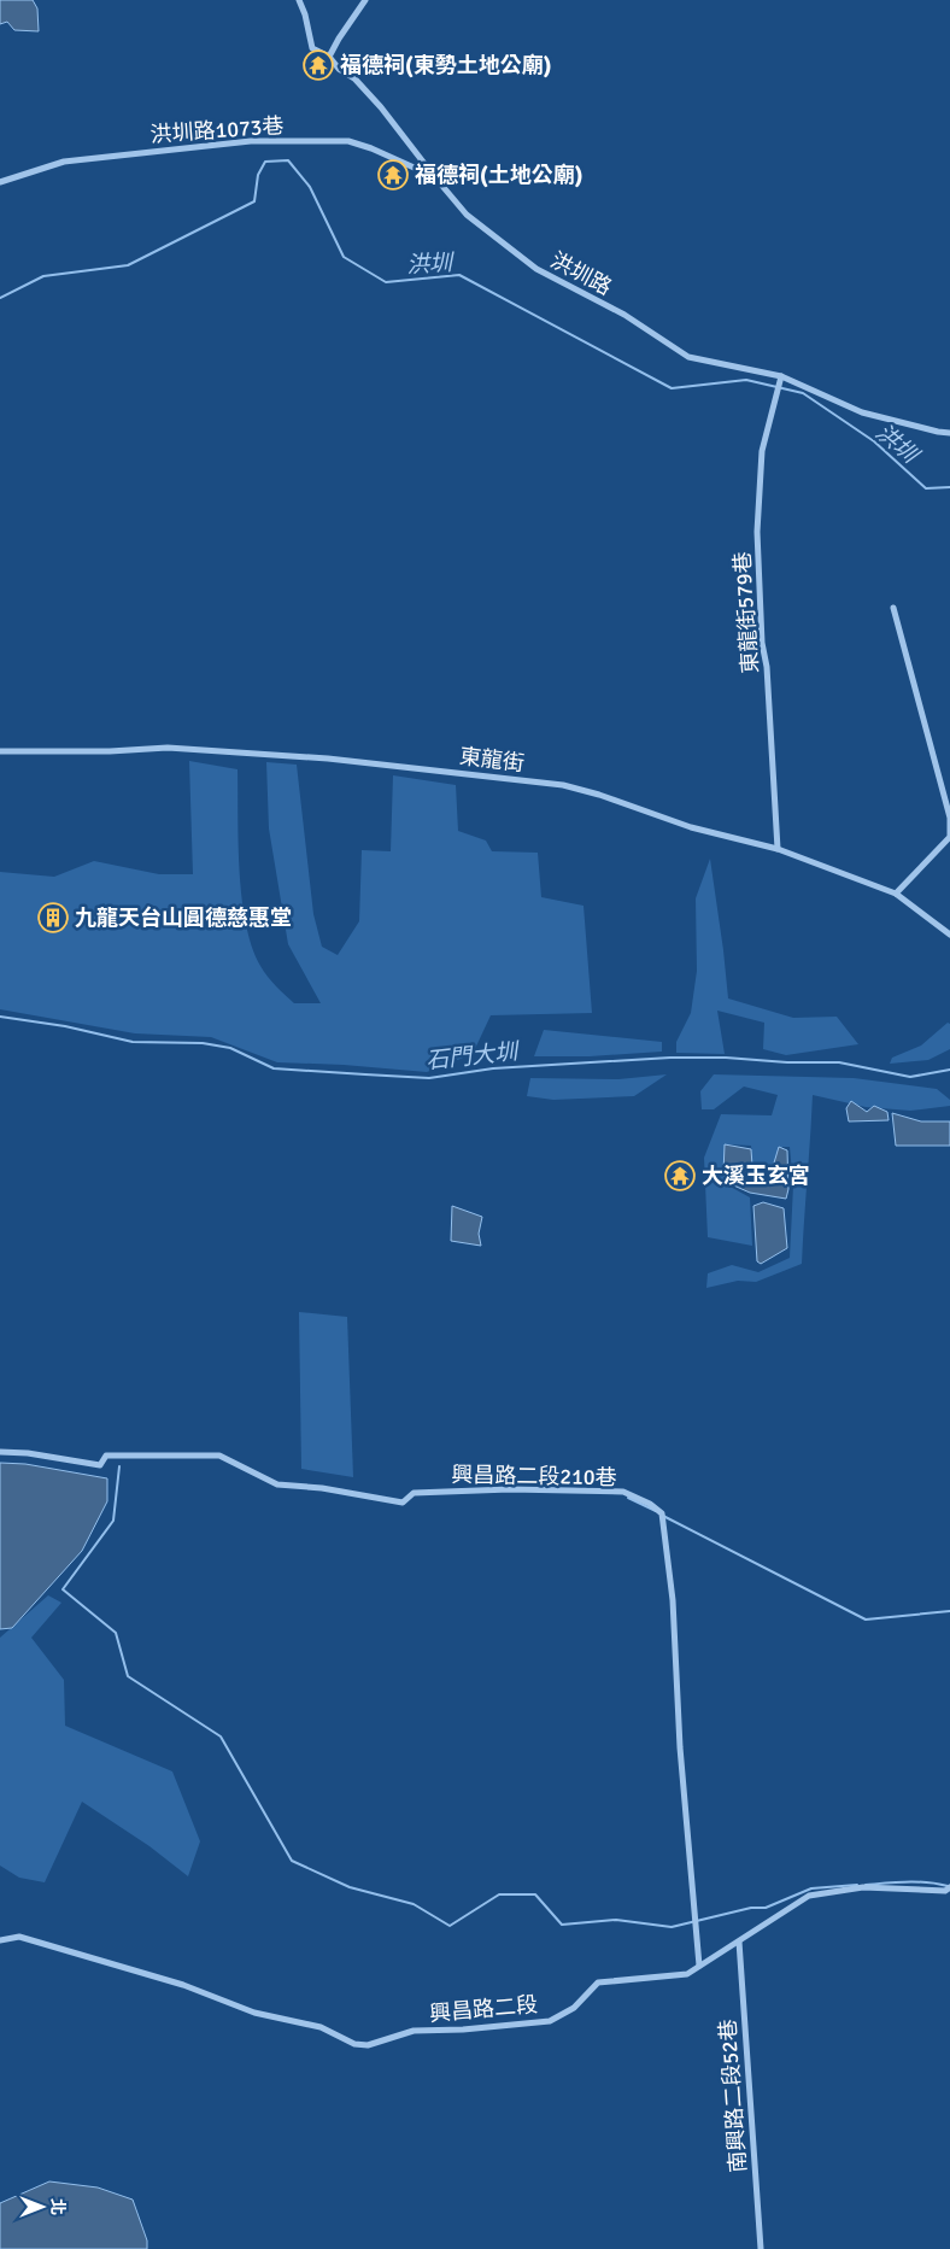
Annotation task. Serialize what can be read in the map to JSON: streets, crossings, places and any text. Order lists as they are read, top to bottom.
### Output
{
  "streets": {
    "street": [
      "洪圳路1073巷",
      "洪圳路",
      "東龍街579巷",
      "東龍街",
      "興昌路二段210巷",
      "興昌路二段",
      "南興路二段52巷"
    ]
  },
  "crossings": [
    ["洪圳路1073巷", "洪圳路"],
    ["洪圳路", "東龍街579巷"],
    ["東龍街579巷", "東龍街"],
    ["興昌路二段210巷", "興昌路二段"],
    ["興昌路二段", "南興路二段52巷"]
  ],
  "water": ["洪圳", "石門大圳"],
  "places": {
    "temple": ["福德祠(東勢土地公廟)", "福德祠(土地公廟)", "大溪玉玄宮"],
    "building": ["九龍天台山圓德慈惠堂"]
  },
  "north": "right"
}
